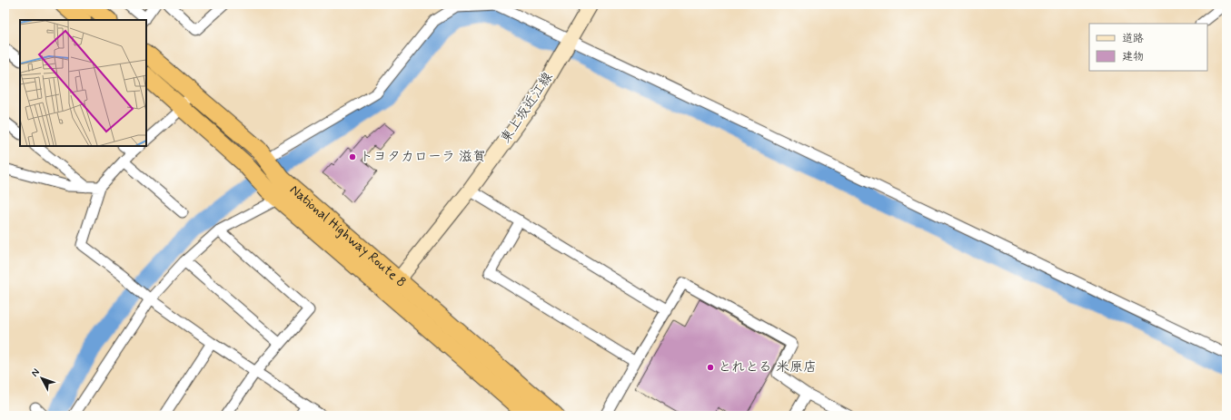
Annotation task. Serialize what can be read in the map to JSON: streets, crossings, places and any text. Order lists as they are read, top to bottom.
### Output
{
  "streets": {
    "highway": ["National Highway Route 8"],
    "main road": ["東上坂近江線"]
  },
  "crossings": [
    ["東上坂近江線", "National Highway Route 8"]
  ],
  "places": ["トヨタカローラ 滋賀", "とれとる 米原店"],
  "legend": ["道路", "建物"],
  "north": "top left"
}
